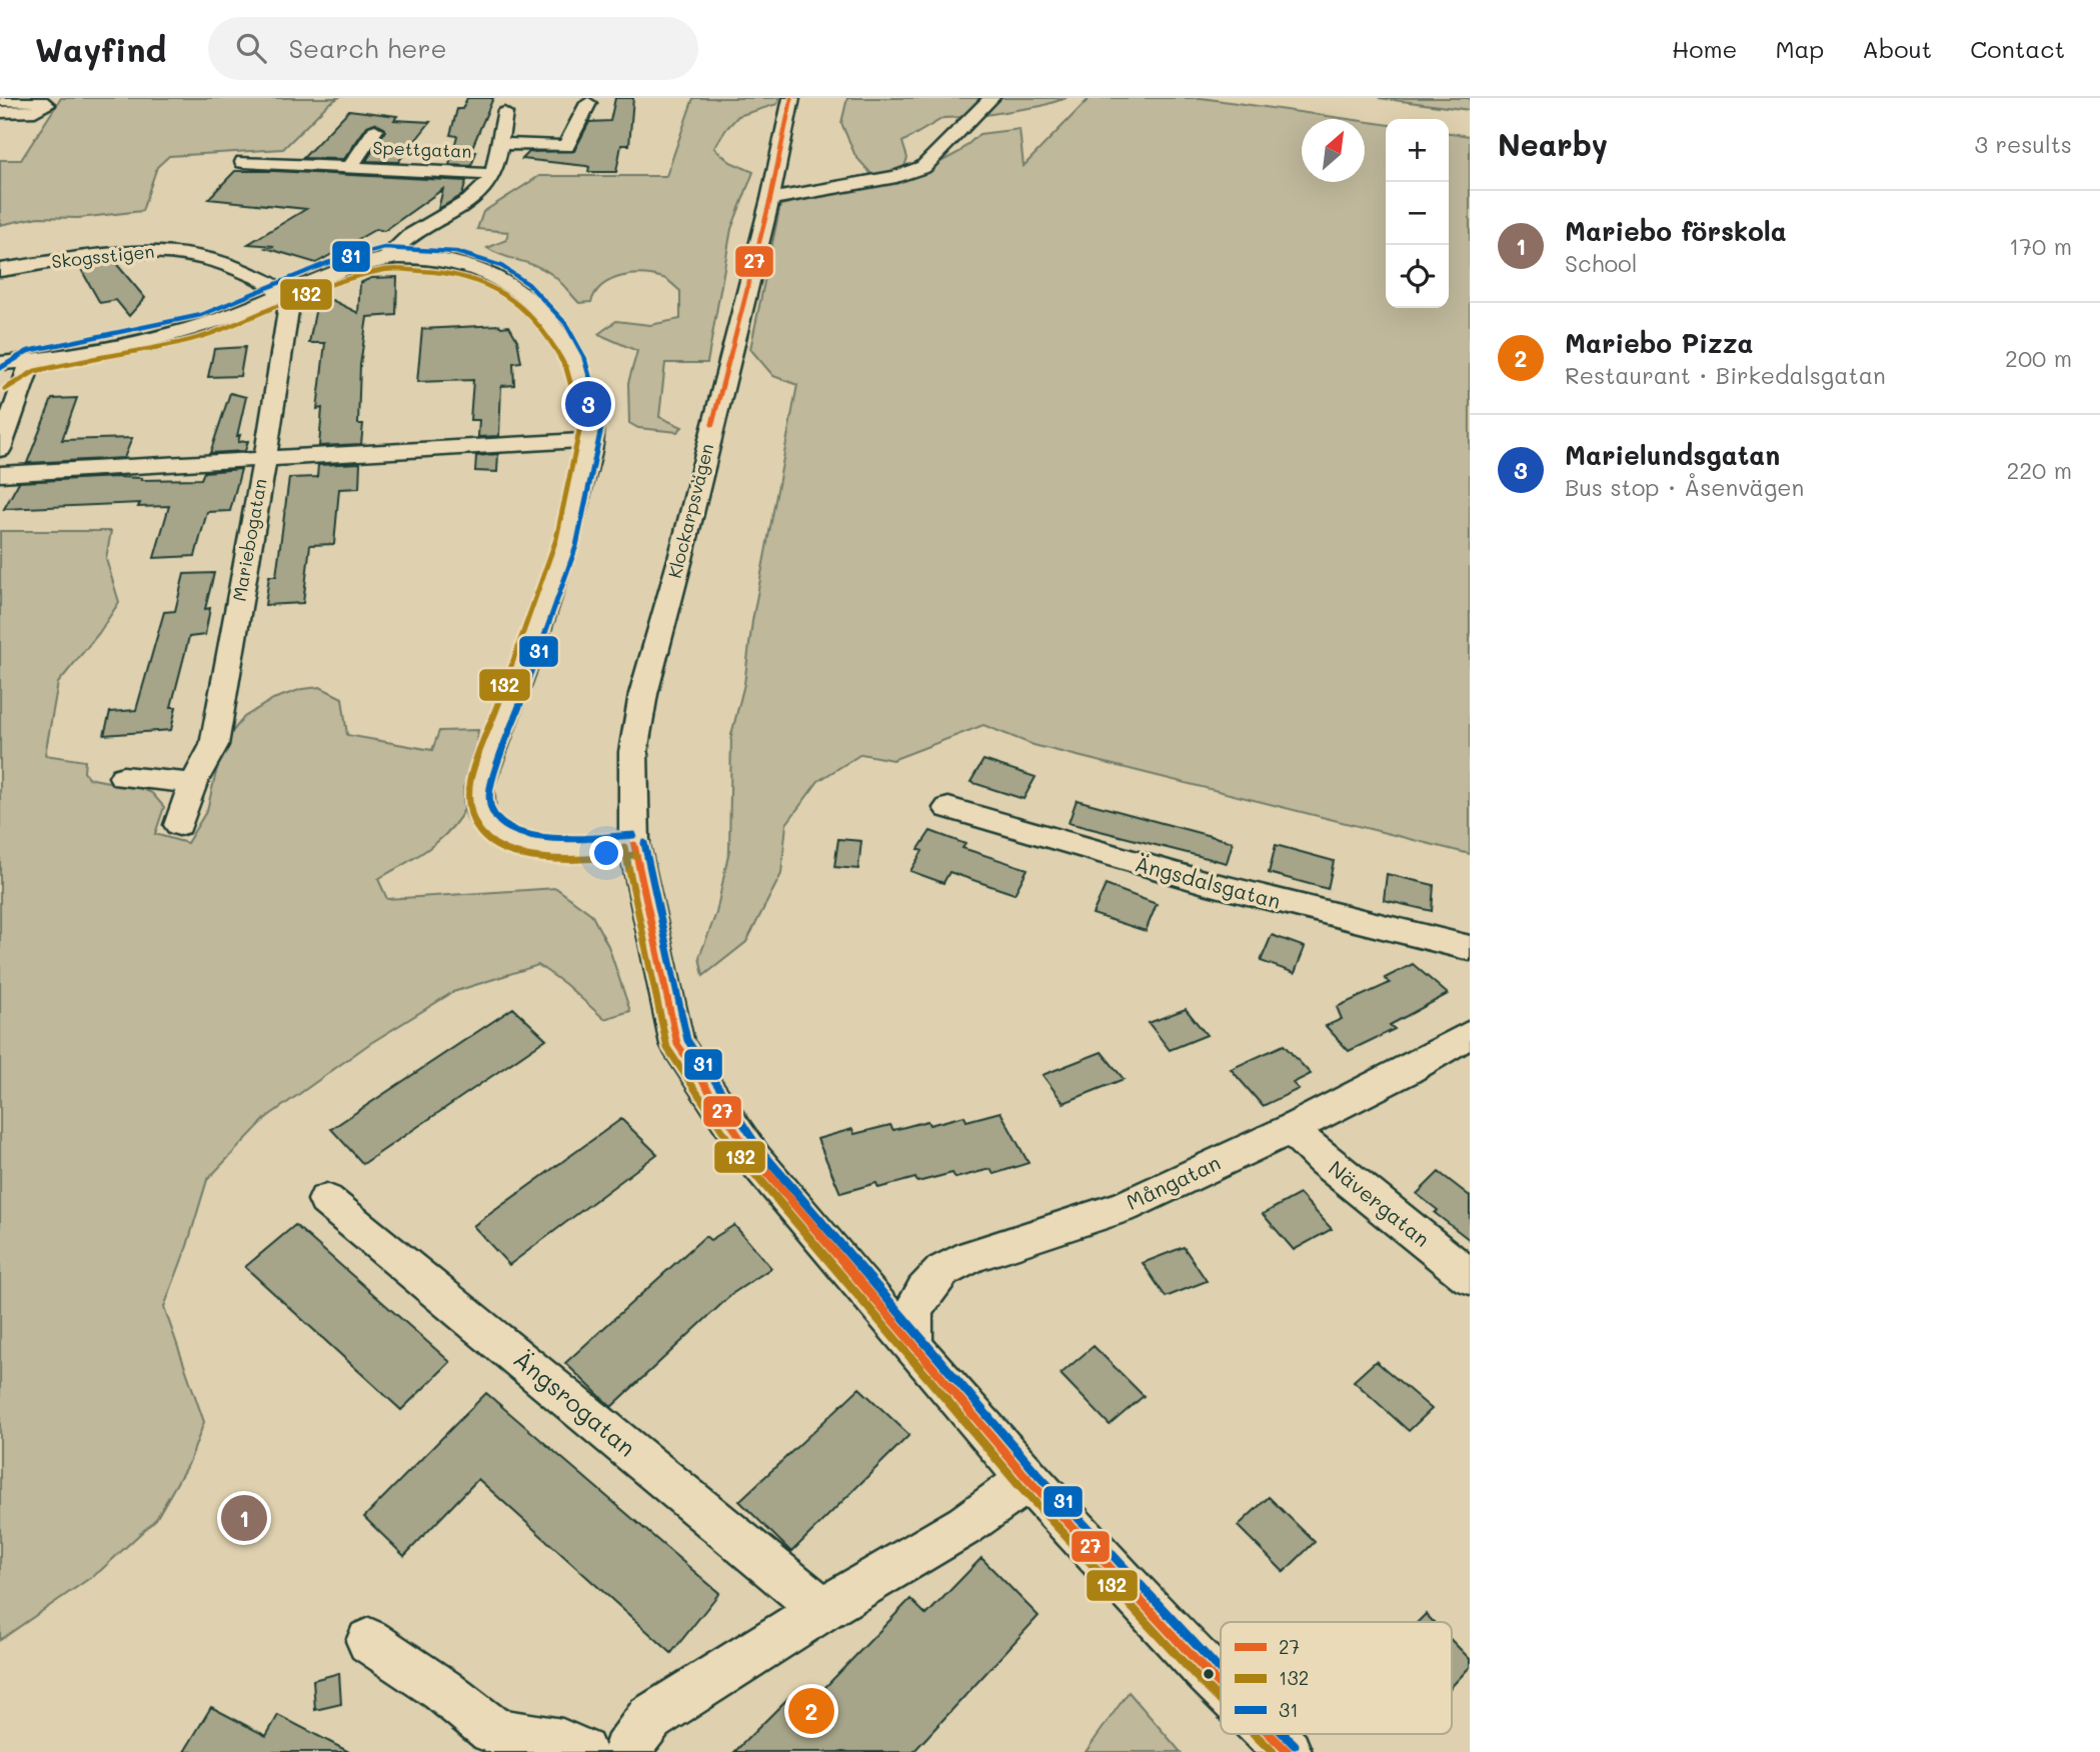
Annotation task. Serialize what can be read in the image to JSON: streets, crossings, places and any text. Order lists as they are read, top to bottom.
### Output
{
  "streets": {
    "street": [
      "Spettgatan",
      "Skogsstigen",
      "Klockarpsvägen",
      "Mariebogatan",
      "Ängsdalsgatan",
      "Mångatan",
      "Nävergatan",
      "Ängsrogatan"
    ]
  },
  "crossings": [
    ["Skogsstigen", "Mariebogatan"],
    ["Klockarpsvägen", "Mångatan"],
    ["Mångatan", "Nävergatan"]
  ],
  "lines": ["transit line 27", "transit line 31", "transit line 132"],
  "legend": ["27", "132", "31"],
  "north": "top right",
  "page": {
    "header": "Wayfind",
    "search": "Search here",
    "nav": [
      "Home",
      "Map",
      "About",
      "Contact"
    ],
    "heading": ["Nearby", "3 results"],
    "map_buttons": ["+", "−"],
    "list": [
      {
        "mark": "1",
        "name": "Mariebo förskola",
        "note": "School",
        "value": "170 m"
      },
      {
        "mark": "2",
        "name": "Mariebo Pizza",
        "note": "Restaurant · Birkedalsgatan",
        "value": "200 m"
      },
      {
        "mark": "3",
        "name": "Marielundsgatan",
        "note": "Bus stop · Åsenvägen",
        "value": "220 m"
      }
    ],
    "pins": ["3", "1", "2"]
  }
}
